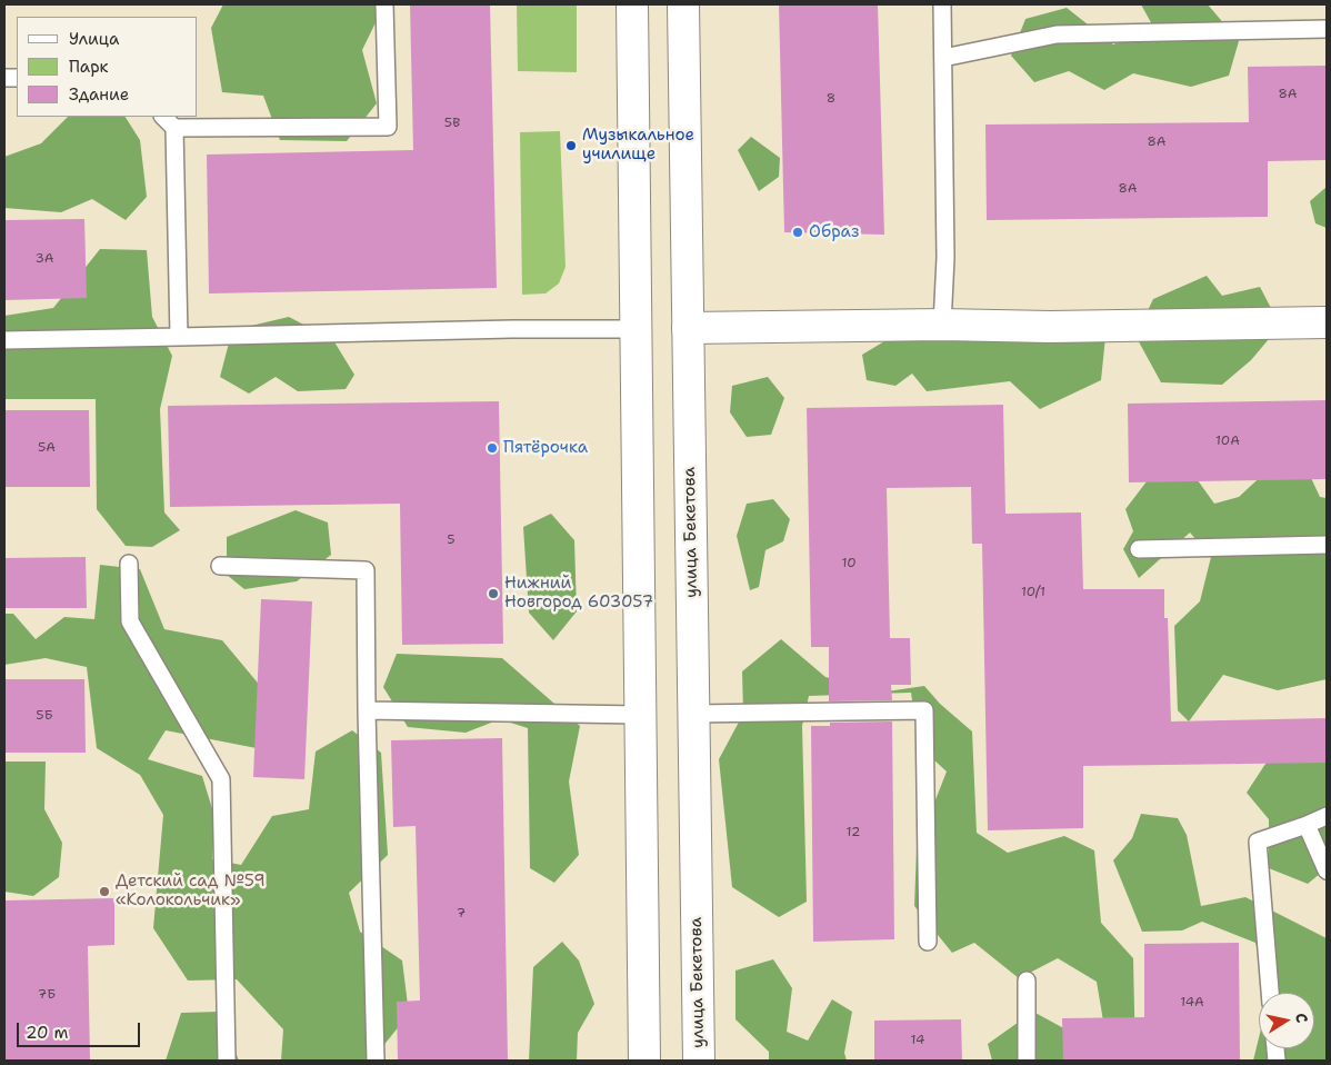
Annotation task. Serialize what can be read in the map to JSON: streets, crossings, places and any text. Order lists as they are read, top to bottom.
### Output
{
  "streets": {
    "main road": ["улица Бекетова"]
  },
  "places": [
    "Музыкальное училище",
    "Образ",
    "Пятёрочка",
    "Нижний Новгород 603057",
    "Детский сад №59 «Колокольчик»"
  ],
  "house_numbers": [
    "8А",
    "8",
    "5В",
    "8А",
    "8А",
    "3А",
    "10А",
    "5А",
    "5",
    "10",
    "10/1",
    "5Б",
    "12",
    "7",
    "7Б",
    "14А",
    "14"
  ],
  "legend": ["Улица", "Парк", "Здание"],
  "scale_bar": "20 m",
  "north": "right"
}
